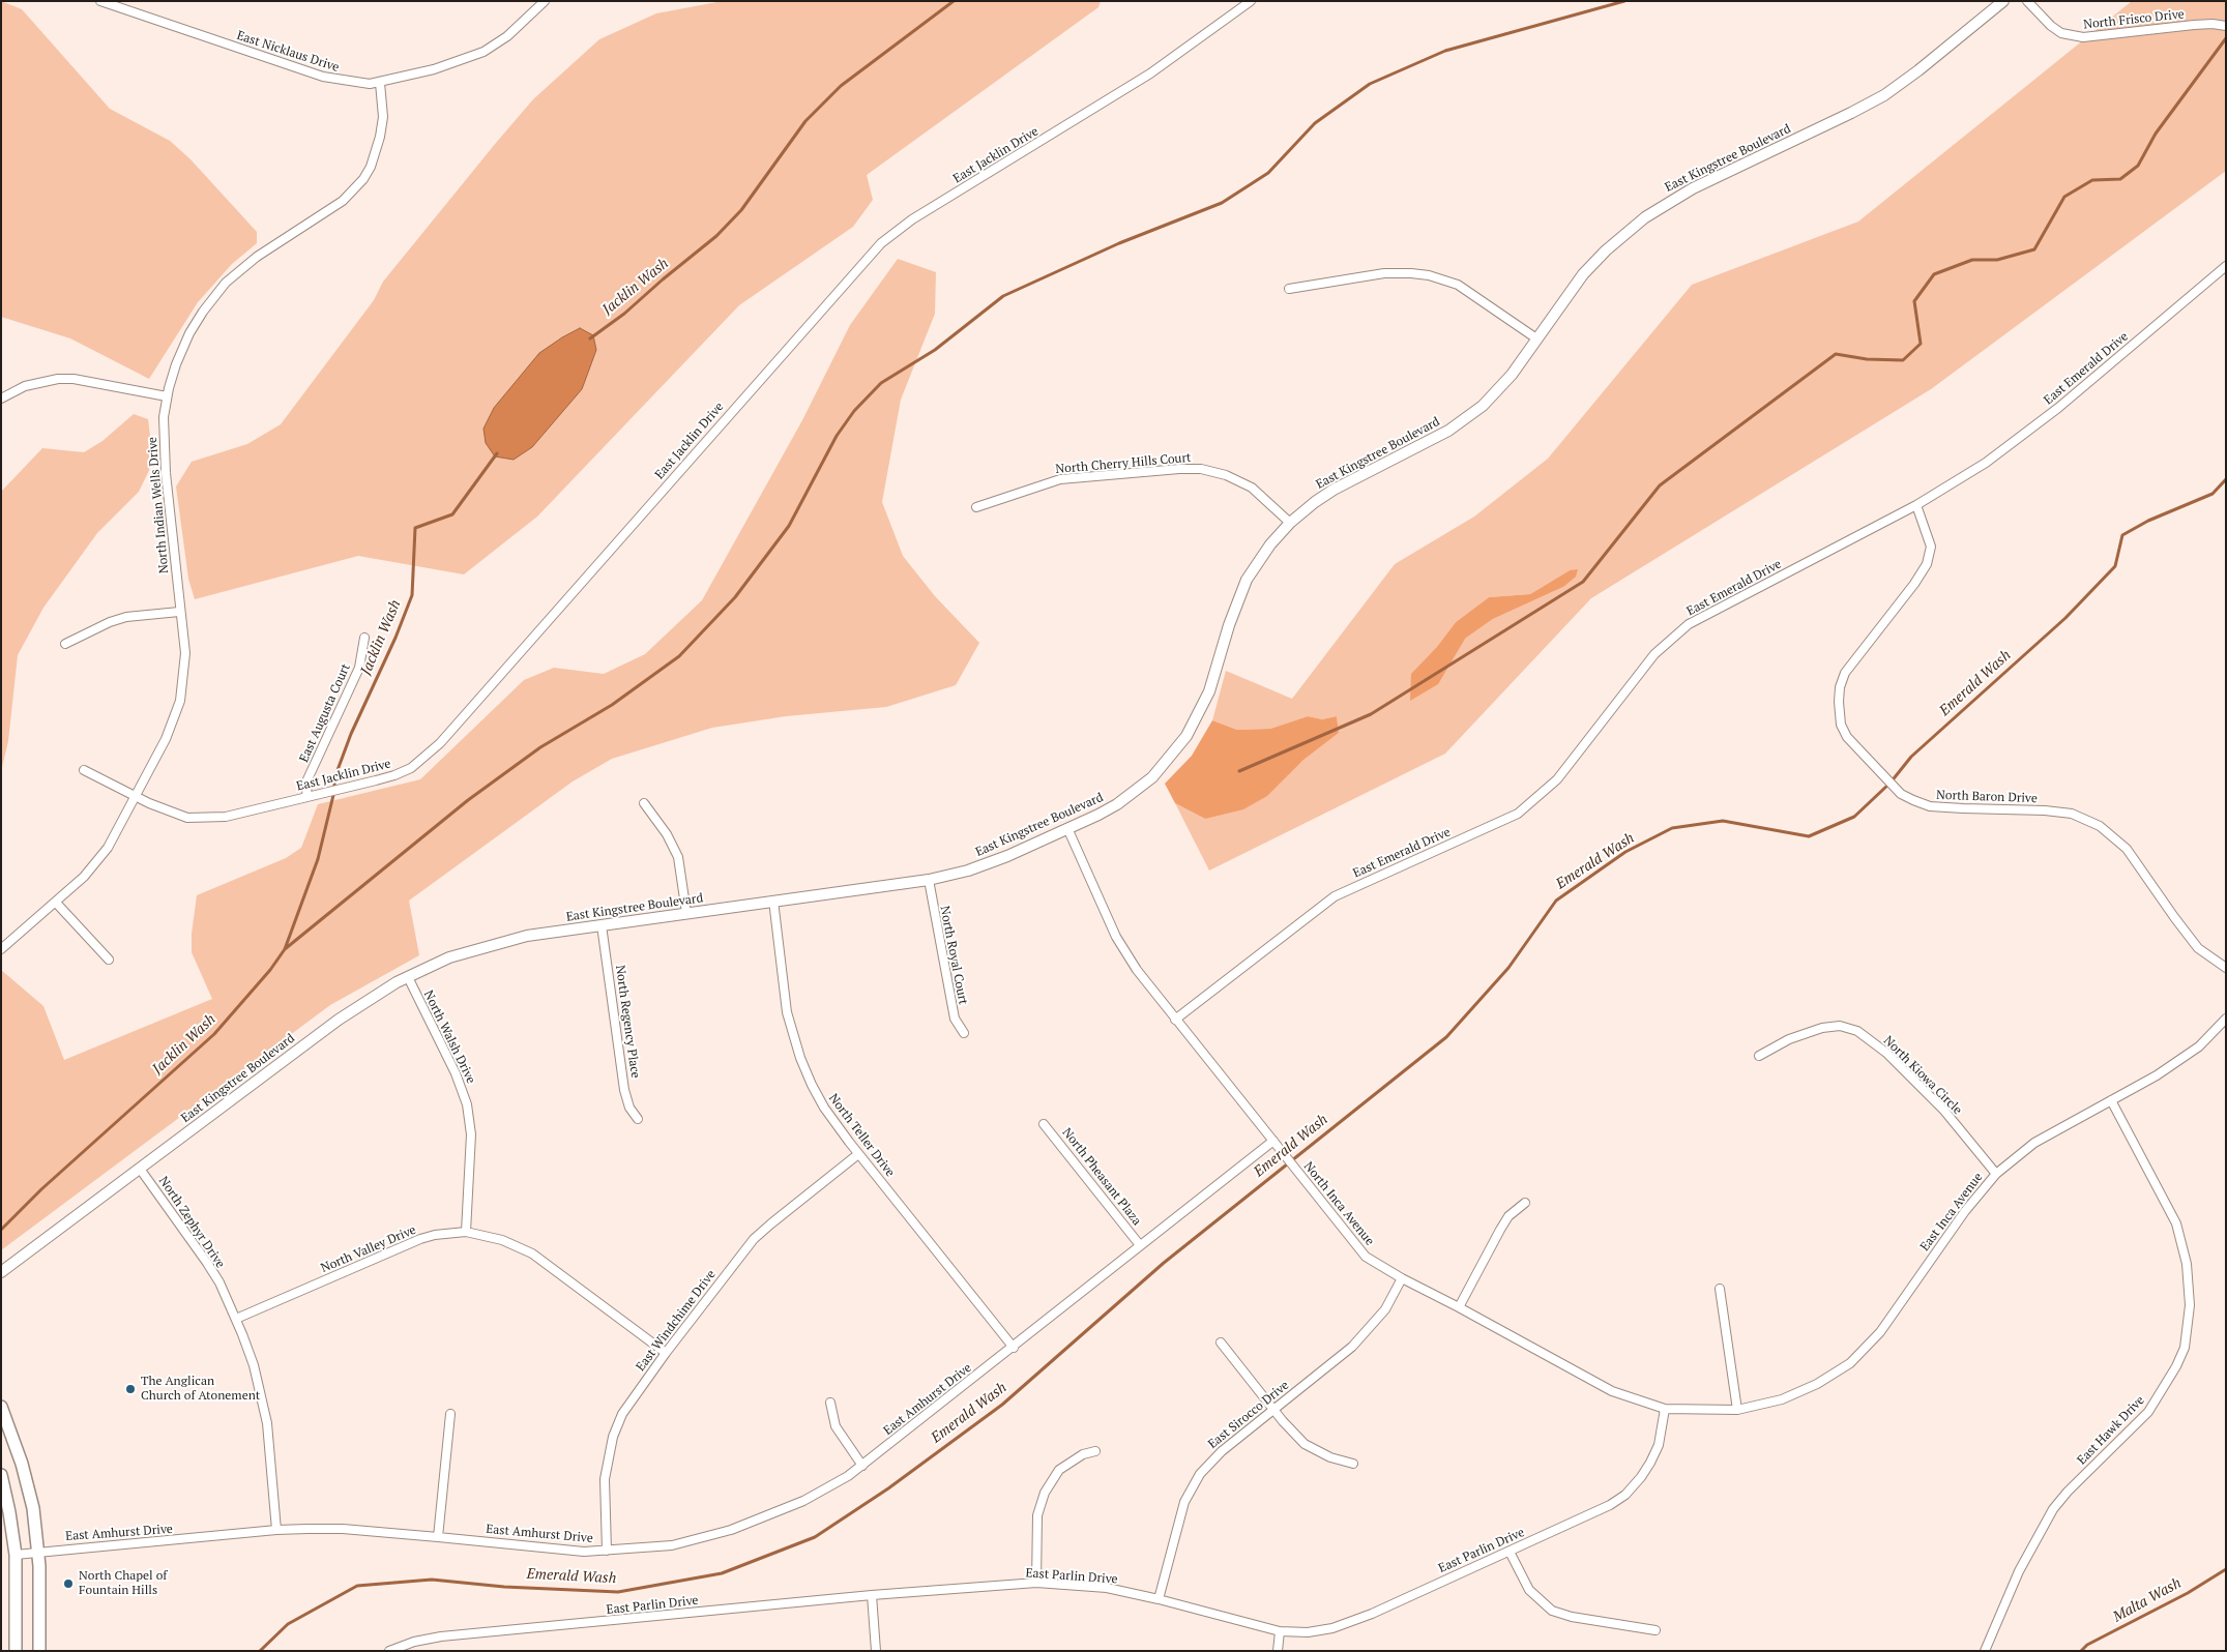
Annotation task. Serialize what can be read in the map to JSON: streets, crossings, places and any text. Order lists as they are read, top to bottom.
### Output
{
  "streets": {
    "street": [
      "North Frisco Drive",
      "East Nicklaus Drive",
      "East Jacklin Drive",
      "East Kingstree Boulevard",
      "East Emerald Drive",
      "North Cherry Hills Court",
      "North Indian Wells Drive",
      "East Augusta Court",
      "North Baron Drive",
      "North Royal Court",
      "North Regency Place",
      "North Walsh Drive",
      "North Kiowa Circle",
      "North Teller Drive",
      "North Pheasant Plaza",
      "North Inca Avenue",
      "East Inca Avenue",
      "North Zephyr Drive",
      "North Valley Drive",
      "East Windchime Drive",
      "East Amhurst Drive",
      "East Sirocco Drive",
      "East Hawk Drive",
      "East Parlin Drive"
    ]
  },
  "crossings": [
    ["East Nicklaus Drive", "North Indian Wells Drive"],
    ["East Jacklin Drive", "North Indian Wells Drive"],
    ["East Jacklin Drive", "East Augusta Court"],
    ["East Kingstree Boulevard", "North Cherry Hills Court"],
    ["East Kingstree Boulevard", "North Royal Court"],
    ["East Kingstree Boulevard", "North Regency Place"],
    ["East Kingstree Boulevard", "North Walsh Drive"],
    ["East Kingstree Boulevard", "North Teller Drive"],
    ["East Kingstree Boulevard", "North Inca Avenue"],
    ["East Kingstree Boulevard", "North Zephyr Drive"],
    ["East Emerald Drive", "North Baron Drive"],
    ["East Emerald Drive", "North Inca Avenue"],
    ["North Walsh Drive", "North Valley Drive"],
    ["North Kiowa Circle", "East Inca Avenue"],
    ["North Teller Drive", "East Windchime Drive"],
    ["North Teller Drive", "East Amhurst Drive"],
    ["North Pheasant Plaza", "East Amhurst Drive"],
    ["North Inca Avenue", "East Inca Avenue"],
    ["North Inca Avenue", "East Amhurst Drive"],
    ["North Inca Avenue", "East Sirocco Drive"],
    ["North Inca Avenue", "East Parlin Drive"],
    ["East Inca Avenue", "East Hawk Drive"],
    ["North Zephyr Drive", "North Valley Drive"],
    ["North Zephyr Drive", "East Amhurst Drive"],
    ["North Valley Drive", "East Windchime Drive"],
    ["East Windchime Drive", "East Amhurst Drive"],
    ["East Sirocco Drive", "East Parlin Drive"]
  ],
  "water": ["Jacklin Wash", "Emerald Wash", "Malta Wash"],
  "places": ["The Anglican Church of Atonement", "North Chapel of Fountain Hills"]
}
